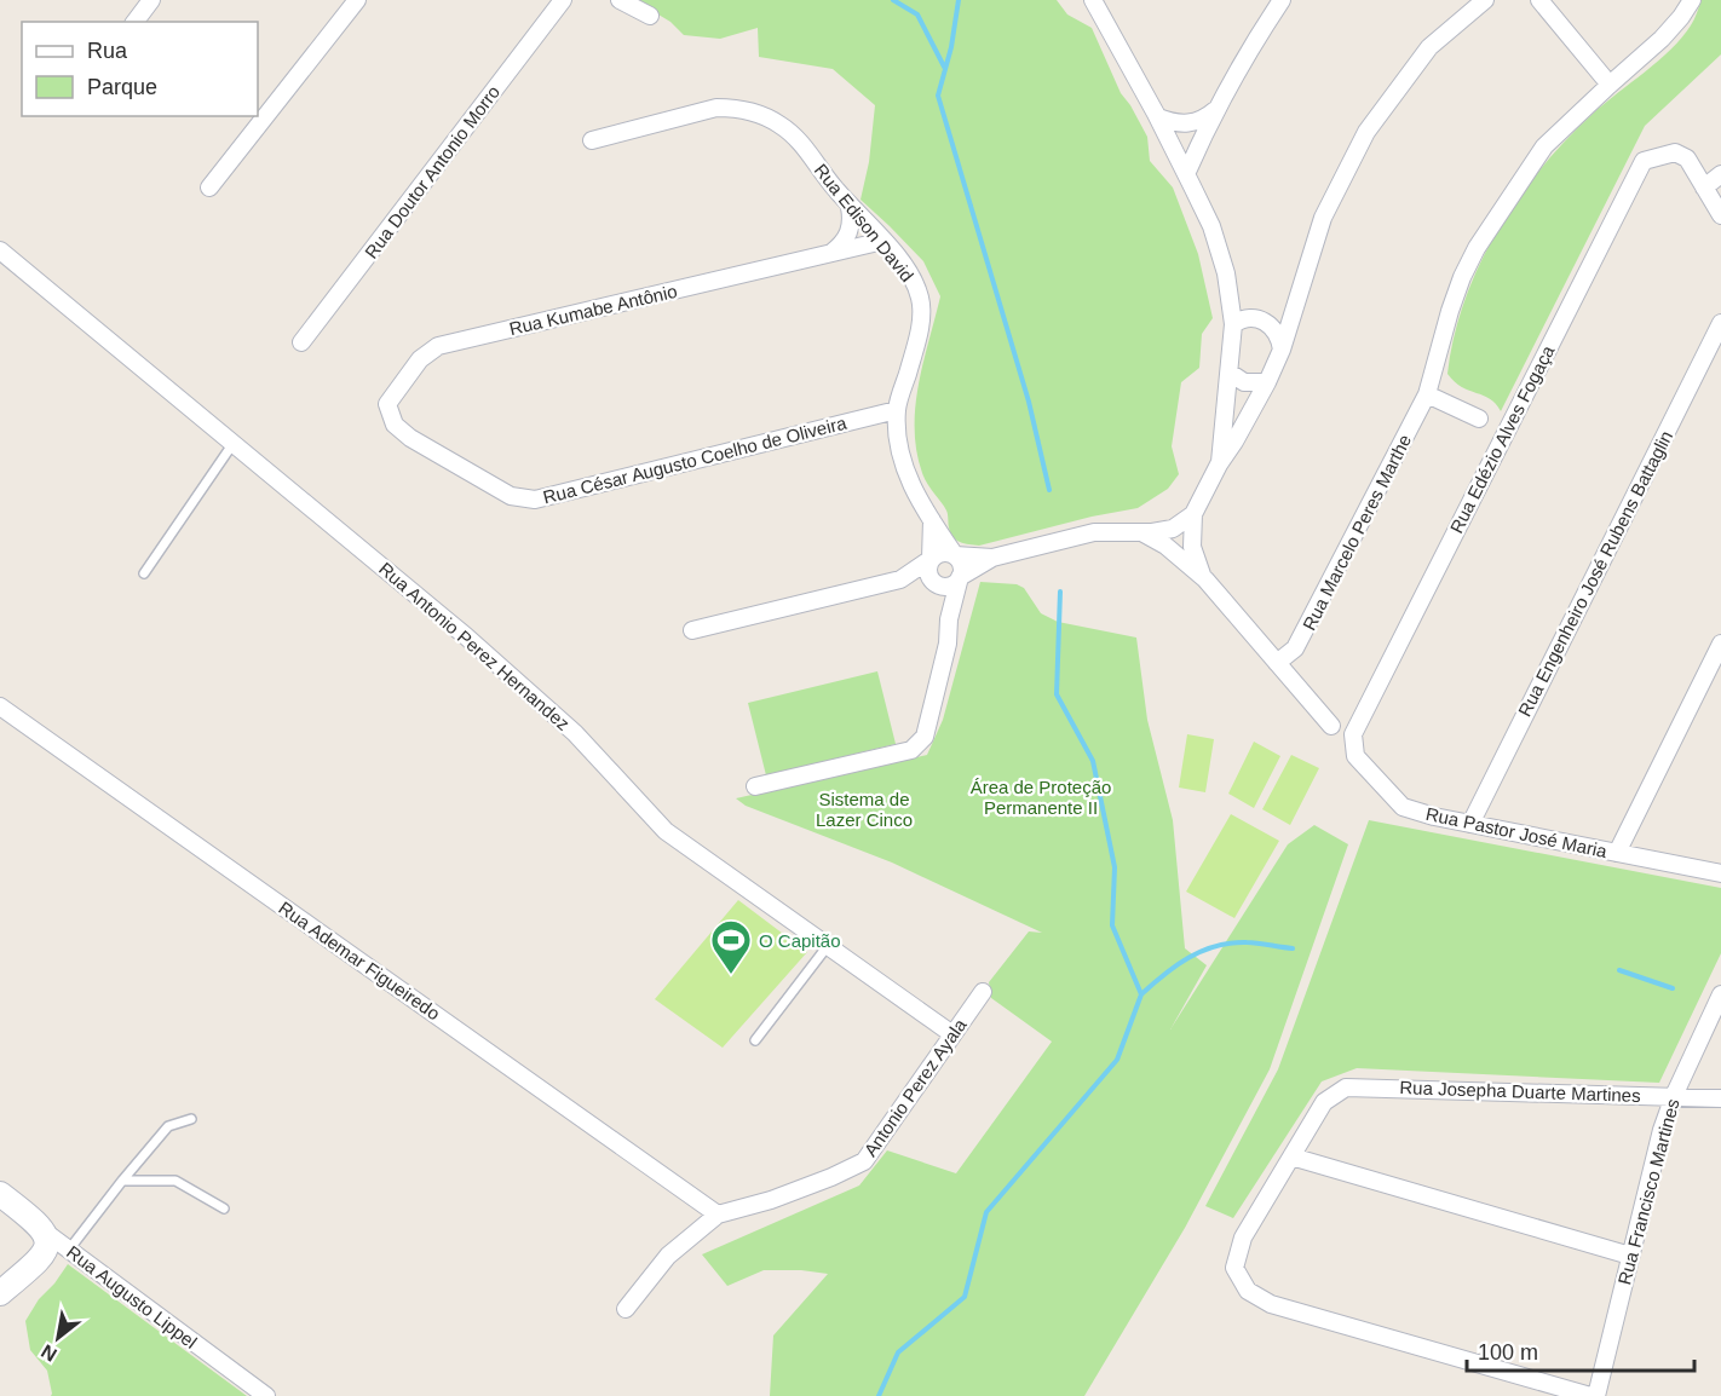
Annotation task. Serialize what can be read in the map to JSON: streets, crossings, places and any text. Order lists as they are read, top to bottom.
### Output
{
  "streets": {
    "main road": ["Rua Augusto Lippel"],
    "street": [
      "Rua Doutor Antonio Morro",
      "Rua Edison David",
      "Rua Kumabe Antônio",
      "Rua Edézio Alves Fogaça",
      "Rua César Augusto Coelho de Oliveira",
      "Rua Marcelo Peres Marthe",
      "Rua Engenheiro José Rubens Battaglin",
      "Rua Antonio Perez Hernandez",
      "Rua Pastor José Maria",
      "Rua Ademar Figueiredo",
      "Antonio Perez Ayala",
      "Rua Josepha Duarte Martines",
      "Rua Francisco Martines"
    ]
  },
  "crossings": [
    ["Rua Edison David", "Rua Kumabe Antônio"],
    ["Rua Edison David", "Rua César Augusto Coelho de Oliveira"],
    ["Rua Kumabe Antônio", "Rua César Augusto Coelho de Oliveira"],
    ["Rua Edézio Alves Fogaça", "Rua Pastor José Maria"],
    ["Rua Engenheiro José Rubens Battaglin", "Rua Pastor José Maria"],
    ["Rua Antonio Perez Hernandez", "Antonio Perez Ayala"],
    ["Rua Ademar Figueiredo", "Antonio Perez Ayala"],
    ["Rua Josepha Duarte Martines", "Rua Francisco Martines"]
  ],
  "parks": ["Área de Proteção Permanente II", "Sistema de Lazer Cinco"],
  "places": {
    "sports": ["O Capitão"]
  },
  "legend": ["Rua", "Parque"],
  "scale_bar": "100 m",
  "north": "bottom left"
}
